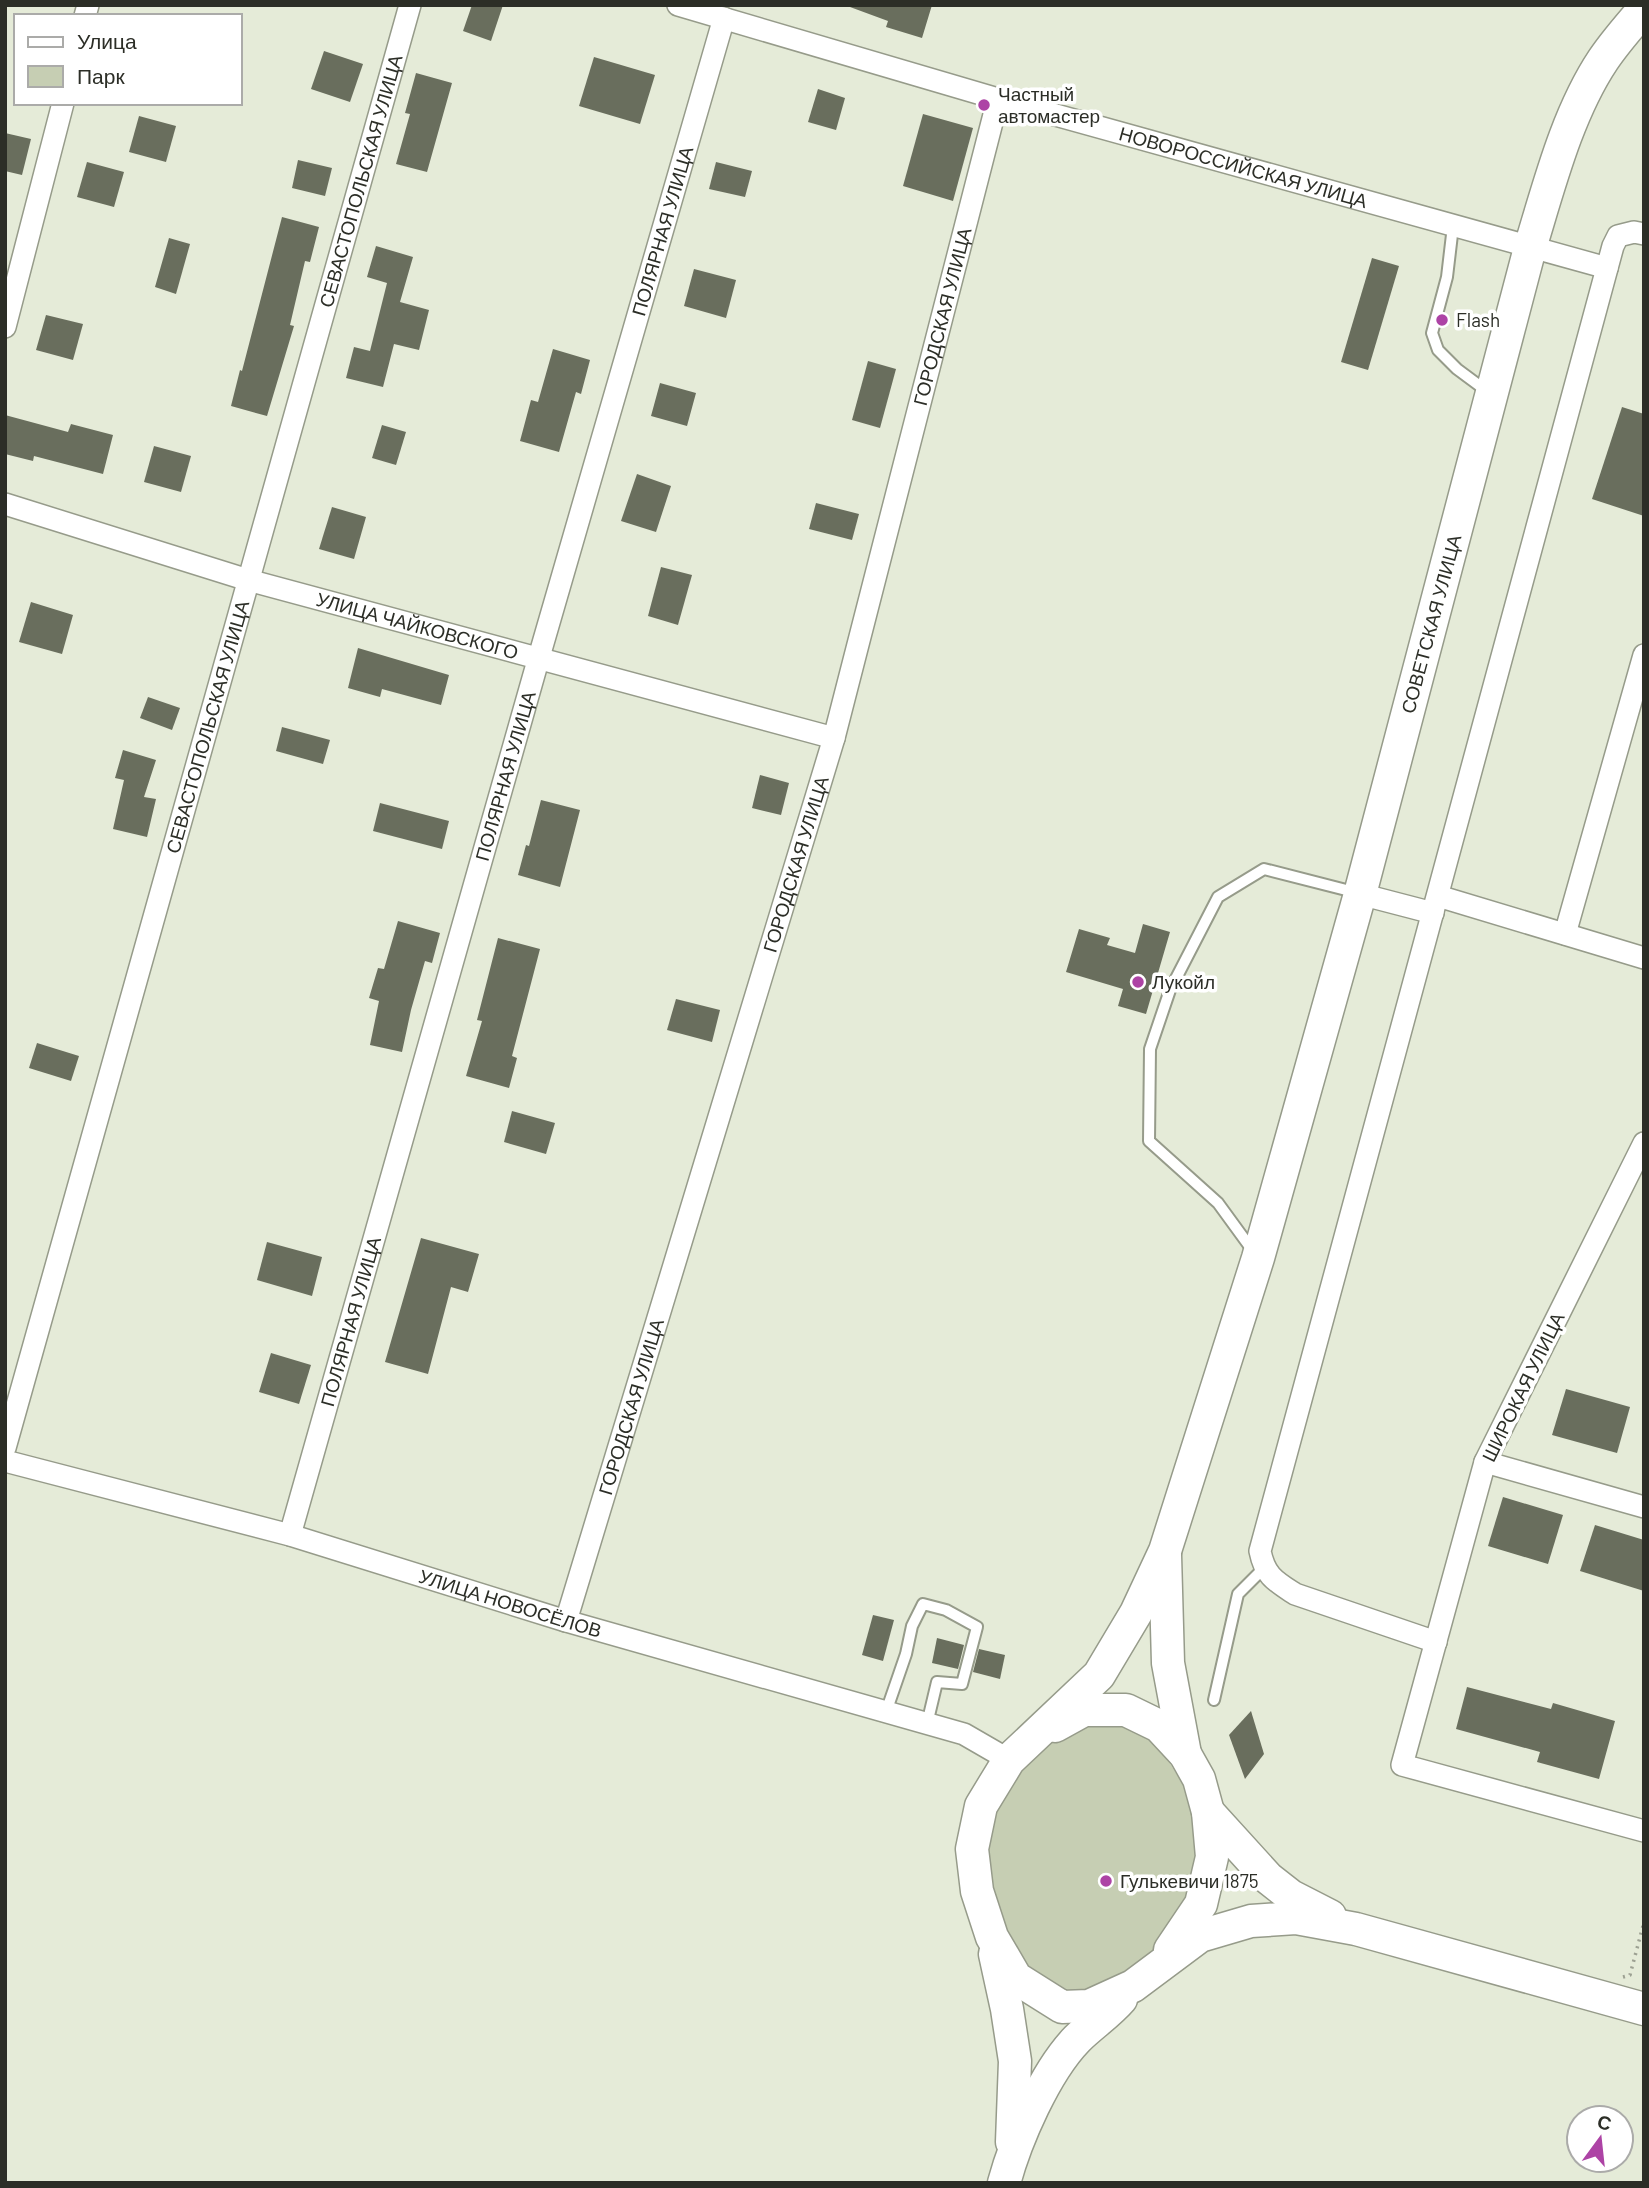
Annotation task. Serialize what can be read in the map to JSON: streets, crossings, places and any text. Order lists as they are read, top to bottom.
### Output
{
  "streets": {
    "main road": ["СОВЕТСКАЯ УЛИЦА"],
    "street": [
      "НОВОРОССИЙСКАЯ УЛИЦА",
      "СЕВАСТОПОЛЬСКАЯ УЛИЦА",
      "ПОЛЯРНАЯ УЛИЦА",
      "ГОРОДСКАЯ УЛИЦА",
      "УЛИЦА ЧАЙКОВСКОГО",
      "ШИРОКАЯ УЛИЦА",
      "УЛИЦА НОВОСЁЛОВ"
    ]
  },
  "crossings": [
    ["НОВОРОССИЙСКАЯ УЛИЦА", "ПОЛЯРНАЯ УЛИЦА"],
    ["НОВОРОССИЙСКАЯ УЛИЦА", "ГОРОДСКАЯ УЛИЦА"],
    ["НОВОРОССИЙСКАЯ УЛИЦА", "СОВЕТСКАЯ УЛИЦА"],
    ["СЕВАСТОПОЛЬСКАЯ УЛИЦА", "УЛИЦА ЧАЙКОВСКОГО"],
    ["ПОЛЯРНАЯ УЛИЦА", "УЛИЦА ЧАЙКОВСКОГО"],
    ["ПОЛЯРНАЯ УЛИЦА", "УЛИЦА НОВОСЁЛОВ"],
    ["ГОРОДСКАЯ УЛИЦА", "УЛИЦА ЧАЙКОВСКОГО"],
    ["ГОРОДСКАЯ УЛИЦА", "УЛИЦА НОВОСЁЛОВ"]
  ],
  "places": [
    "Частный автомастер",
    "Flash",
    "Лукойл",
    "Гулькевичи 1875"
  ],
  "legend": ["Улица", "Парк"],
  "north": "top"
}
